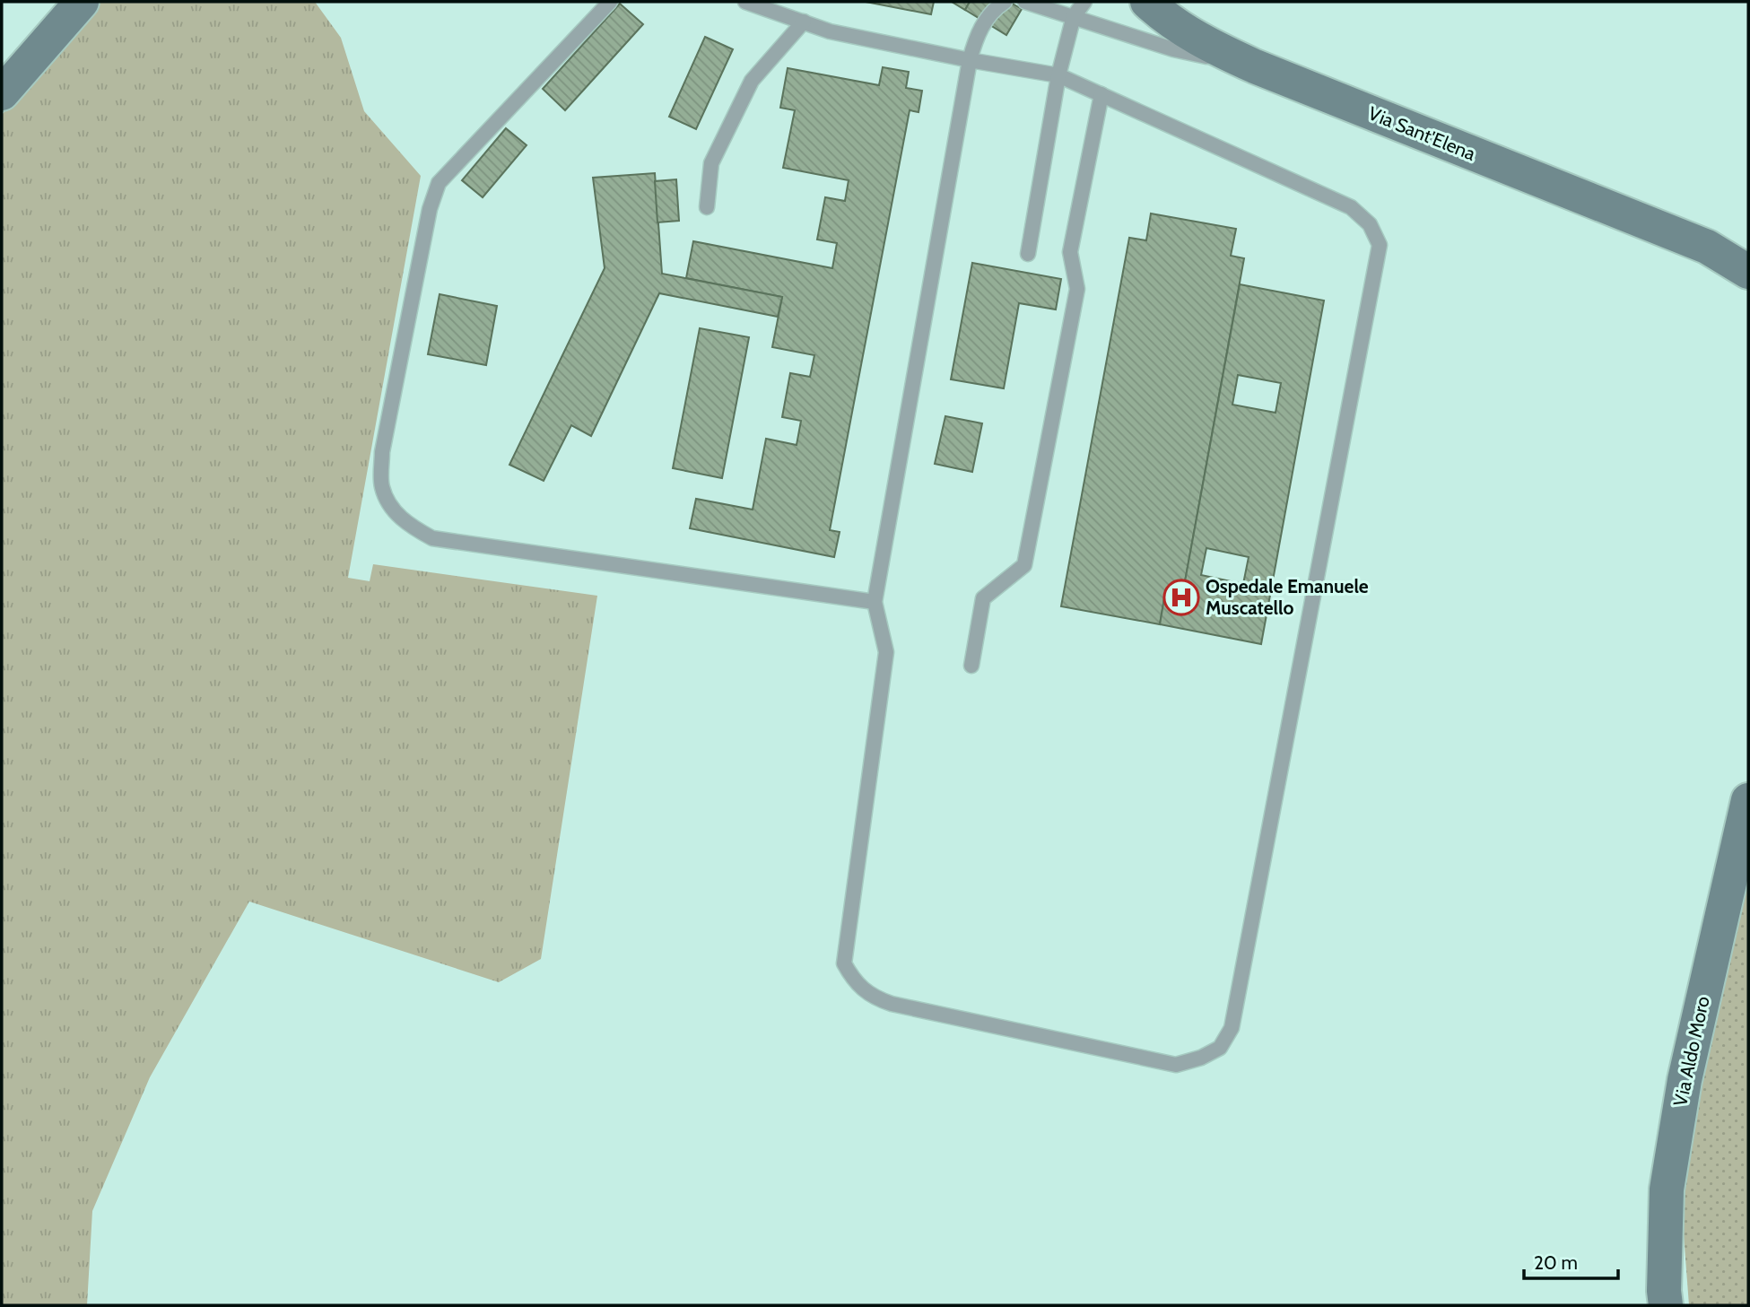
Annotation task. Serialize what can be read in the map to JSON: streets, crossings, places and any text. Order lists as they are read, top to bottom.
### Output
{
  "streets": {
    "main road": ["Via Sant'Elena", "Via Aldo Moro"]
  },
  "places": {
    "hospital": ["Ospedale Emanuele Muscatello"]
  },
  "scale_bar": "20 m"
}
